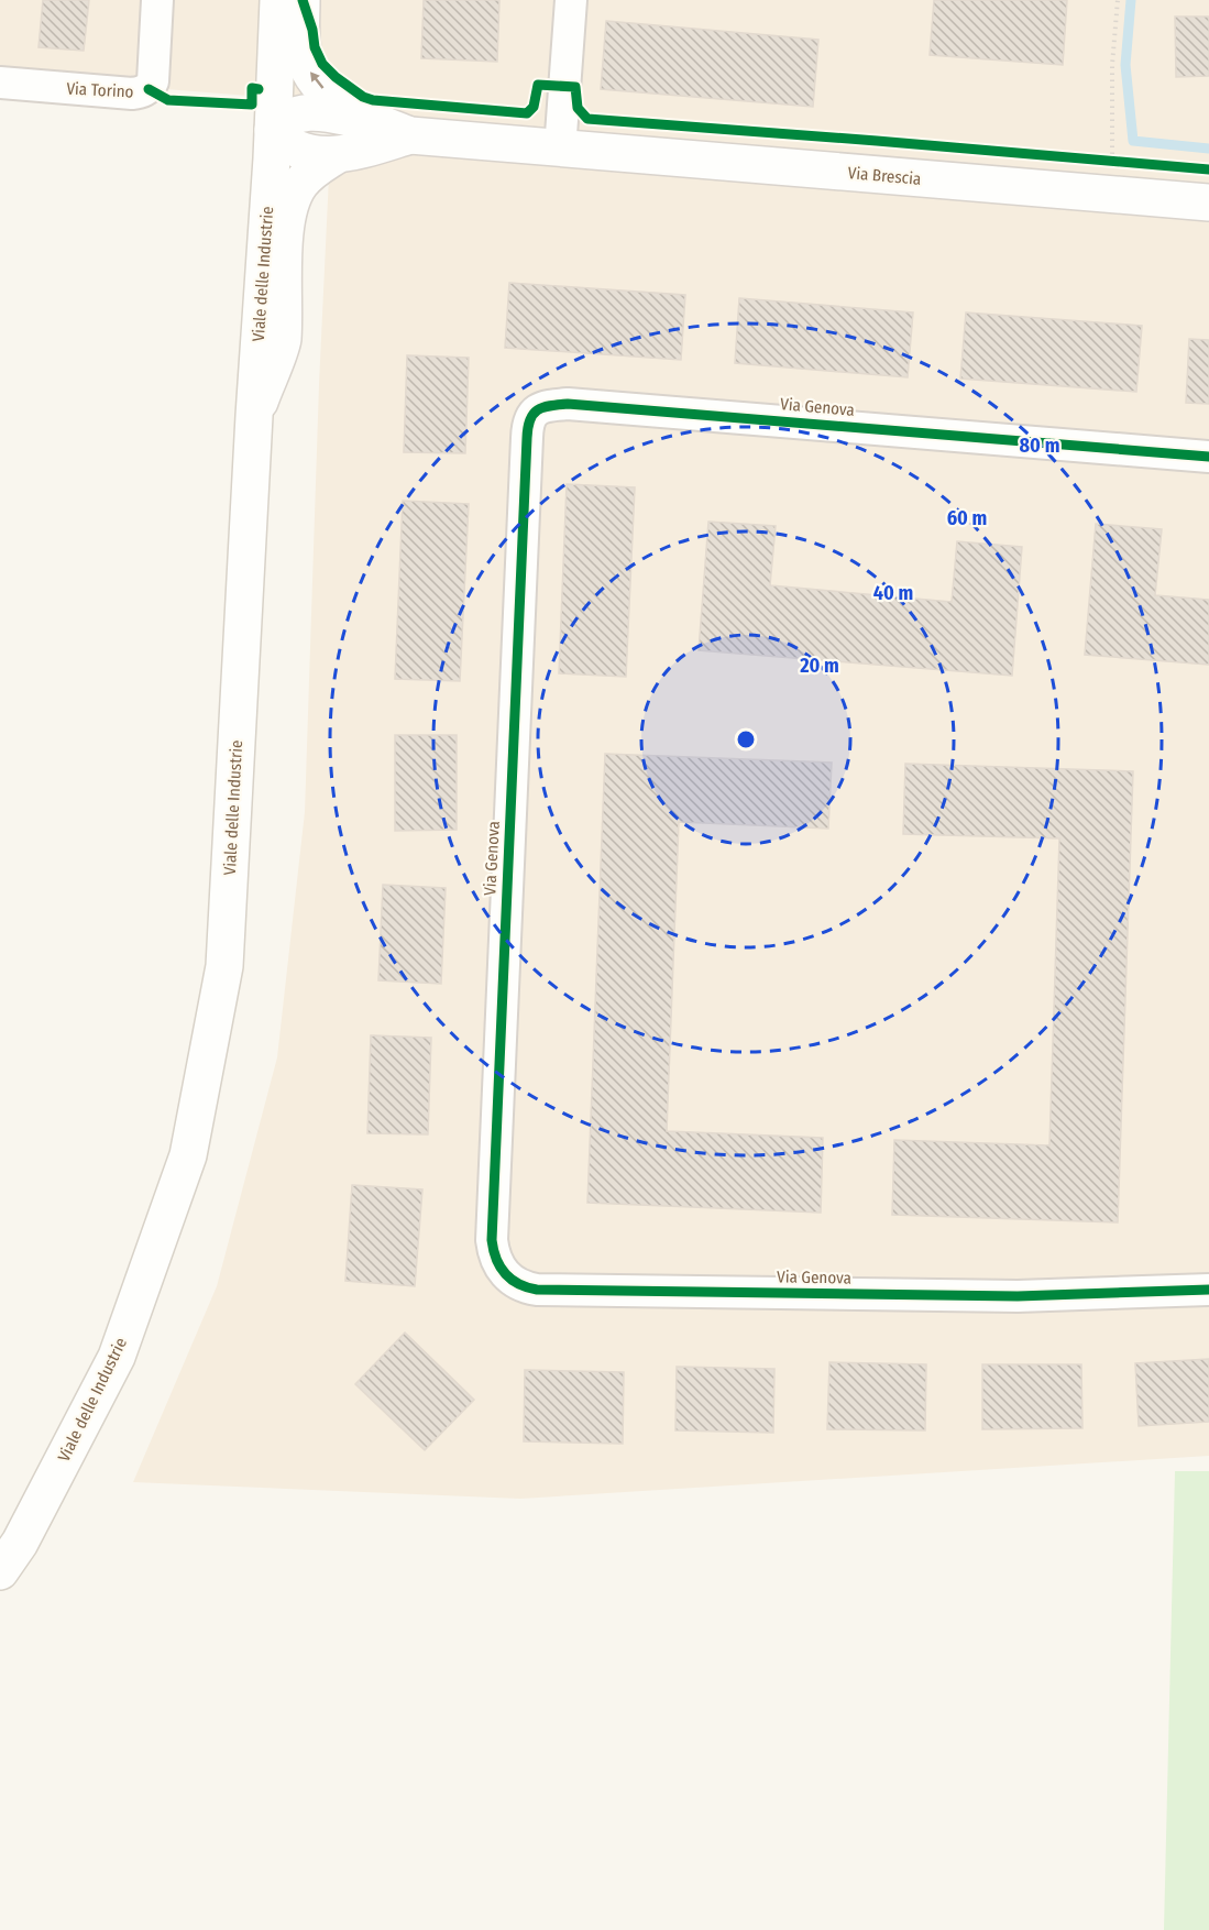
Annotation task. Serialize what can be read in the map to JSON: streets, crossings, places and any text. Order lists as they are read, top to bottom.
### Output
{
  "streets": {
    "main road": ["Via Brescia", "Viale delle Industrie"],
    "street": ["Via Torino", "Via Genova"]
  },
  "crossings": [
    ["Via Brescia", "Viale delle Industrie"]
  ],
  "rings": [
    "80 m",
    "60 m",
    "40 m",
    "20 m"
  ]
}
